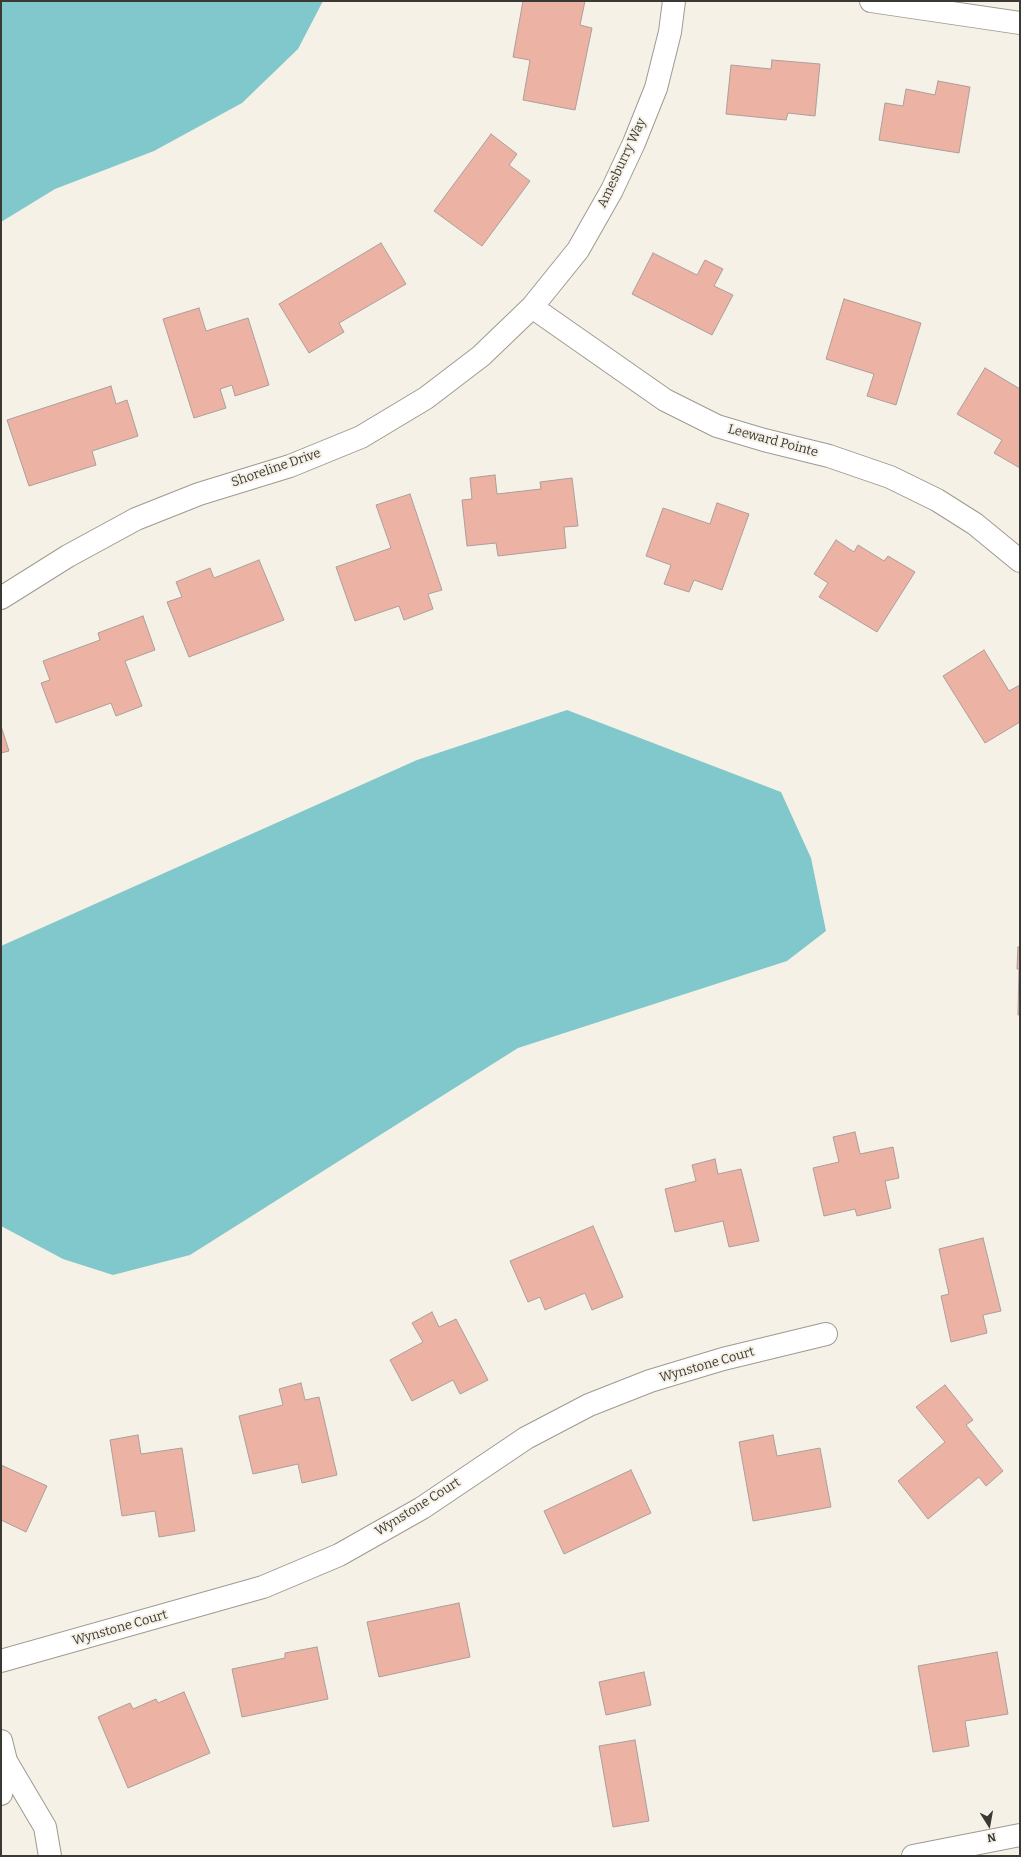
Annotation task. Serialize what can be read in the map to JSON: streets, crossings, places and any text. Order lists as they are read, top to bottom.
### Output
{
  "streets": {
    "street": [
      "Amesburry Way",
      "Leeward Pointe",
      "Shoreline Drive",
      "Wynstone Court"
    ]
  },
  "crossings": [
    ["Amesburry Way", "Leeward Pointe"],
    ["Amesburry Way", "Shoreline Drive"],
    ["Leeward Pointe", "Shoreline Drive"]
  ],
  "north": "bottom"
}
